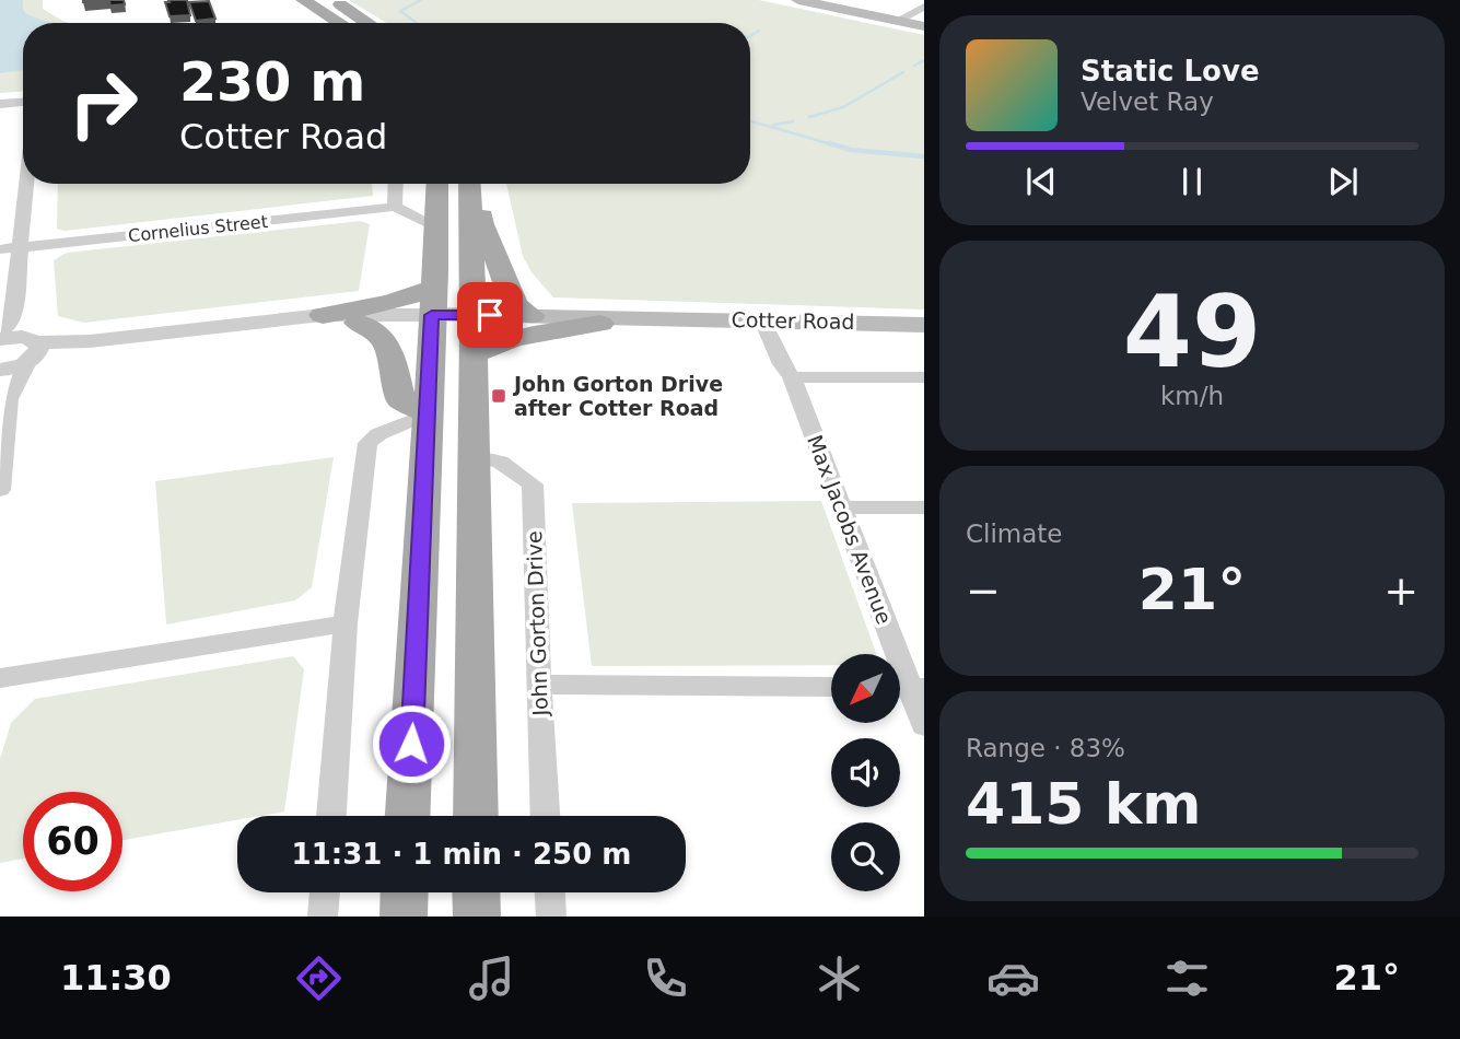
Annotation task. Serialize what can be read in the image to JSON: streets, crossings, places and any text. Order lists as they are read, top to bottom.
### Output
{
  "streets": {
    "main road": ["Cotter Road"],
    "street": ["Cornelius Street", "Max Jacobs Avenue", "John Gorton Drive"]
  },
  "crossings": [
    ["Cotter Road", "Max Jacobs Avenue"]
  ],
  "places": {
    "transit": ["John Gorton Drive after Cotter Road"]
  },
  "north": "bottom left",
  "page": {
    "turn": ["230 m", "Cotter Road"],
    "song": ["Static Love", "Velvet Ray"],
    "tile": [
      ["49", "km/h"],
      "Climate",
      ["Range · 83%", "415 km"]
    ],
    "heat": ["−", "21°", "+"],
    "limit": "60",
    "trip": "11:31 · 1 min · 250 m",
    "tabs": ["11:30", "21°"]
  }
}
